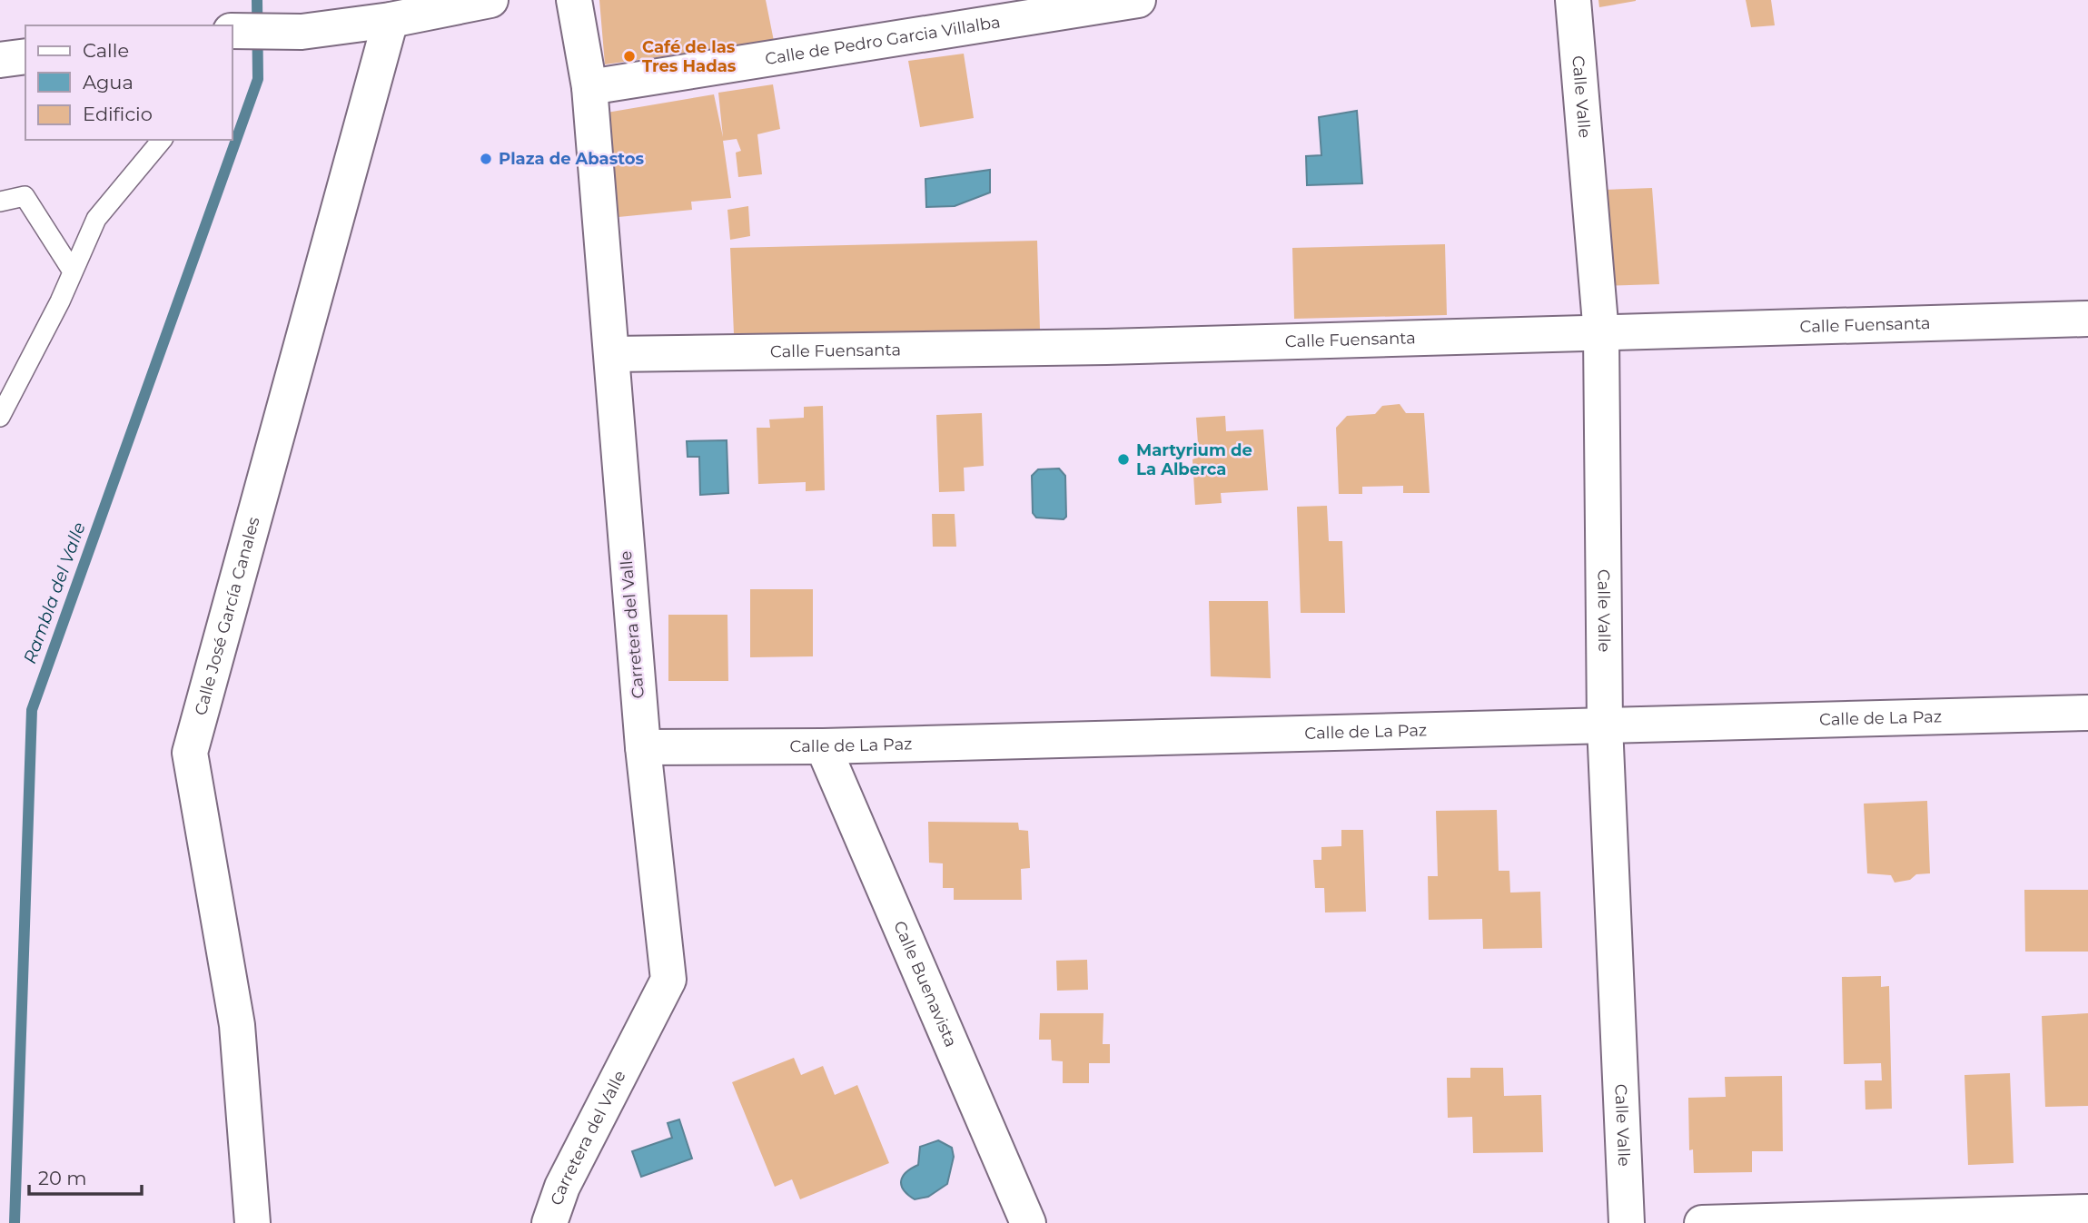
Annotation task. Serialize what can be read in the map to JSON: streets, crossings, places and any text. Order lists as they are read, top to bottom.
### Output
{
  "streets": {
    "street": [
      "Calle de Pedro Garcia Villalba",
      "Calle Valle",
      "Calle Fuensanta",
      "Calle José García Canales",
      "Carretera del Valle",
      "Calle de La Paz",
      "Calle Buenavista"
    ]
  },
  "crossings": [
    ["Calle de Pedro Garcia Villalba", "Carretera del Valle"],
    ["Calle Valle", "Calle Fuensanta"],
    ["Calle Valle", "Calle de La Paz"],
    ["Calle Fuensanta", "Carretera del Valle"],
    ["Carretera del Valle", "Calle de La Paz"],
    ["Calle de La Paz", "Calle Buenavista"]
  ],
  "water": ["Rambla del Valle"],
  "places": ["Café de las Tres Hadas", "Plaza de Abastos", "Martyrium de La Alberca"],
  "legend": ["Calle", "Agua", "Edificio"],
  "scale_bar": "20 m"
}
